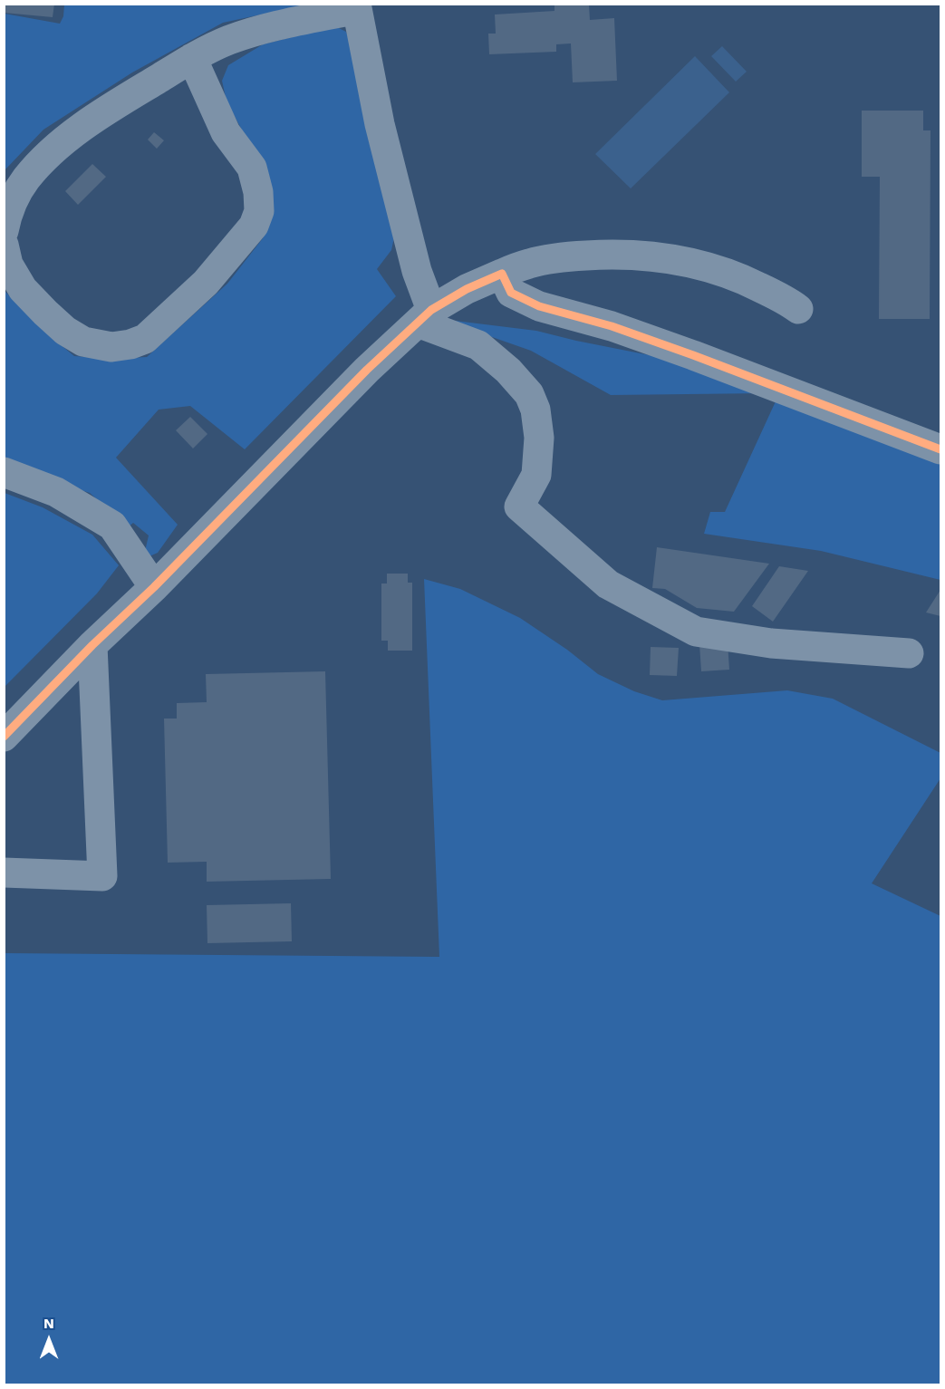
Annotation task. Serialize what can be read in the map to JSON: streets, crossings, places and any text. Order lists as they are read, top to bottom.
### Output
{
  "north": "top"
}
